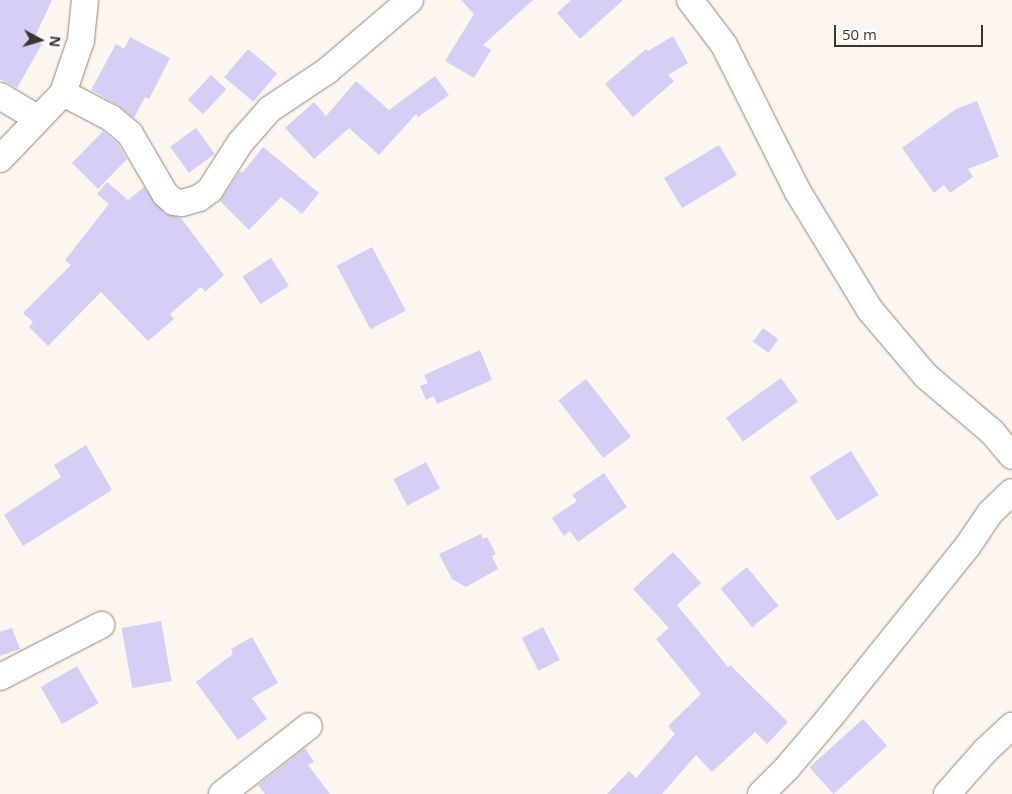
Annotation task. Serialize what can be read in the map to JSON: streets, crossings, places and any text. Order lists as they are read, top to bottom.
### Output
{
  "scale_bar": "50 m",
  "north": "right"
}
